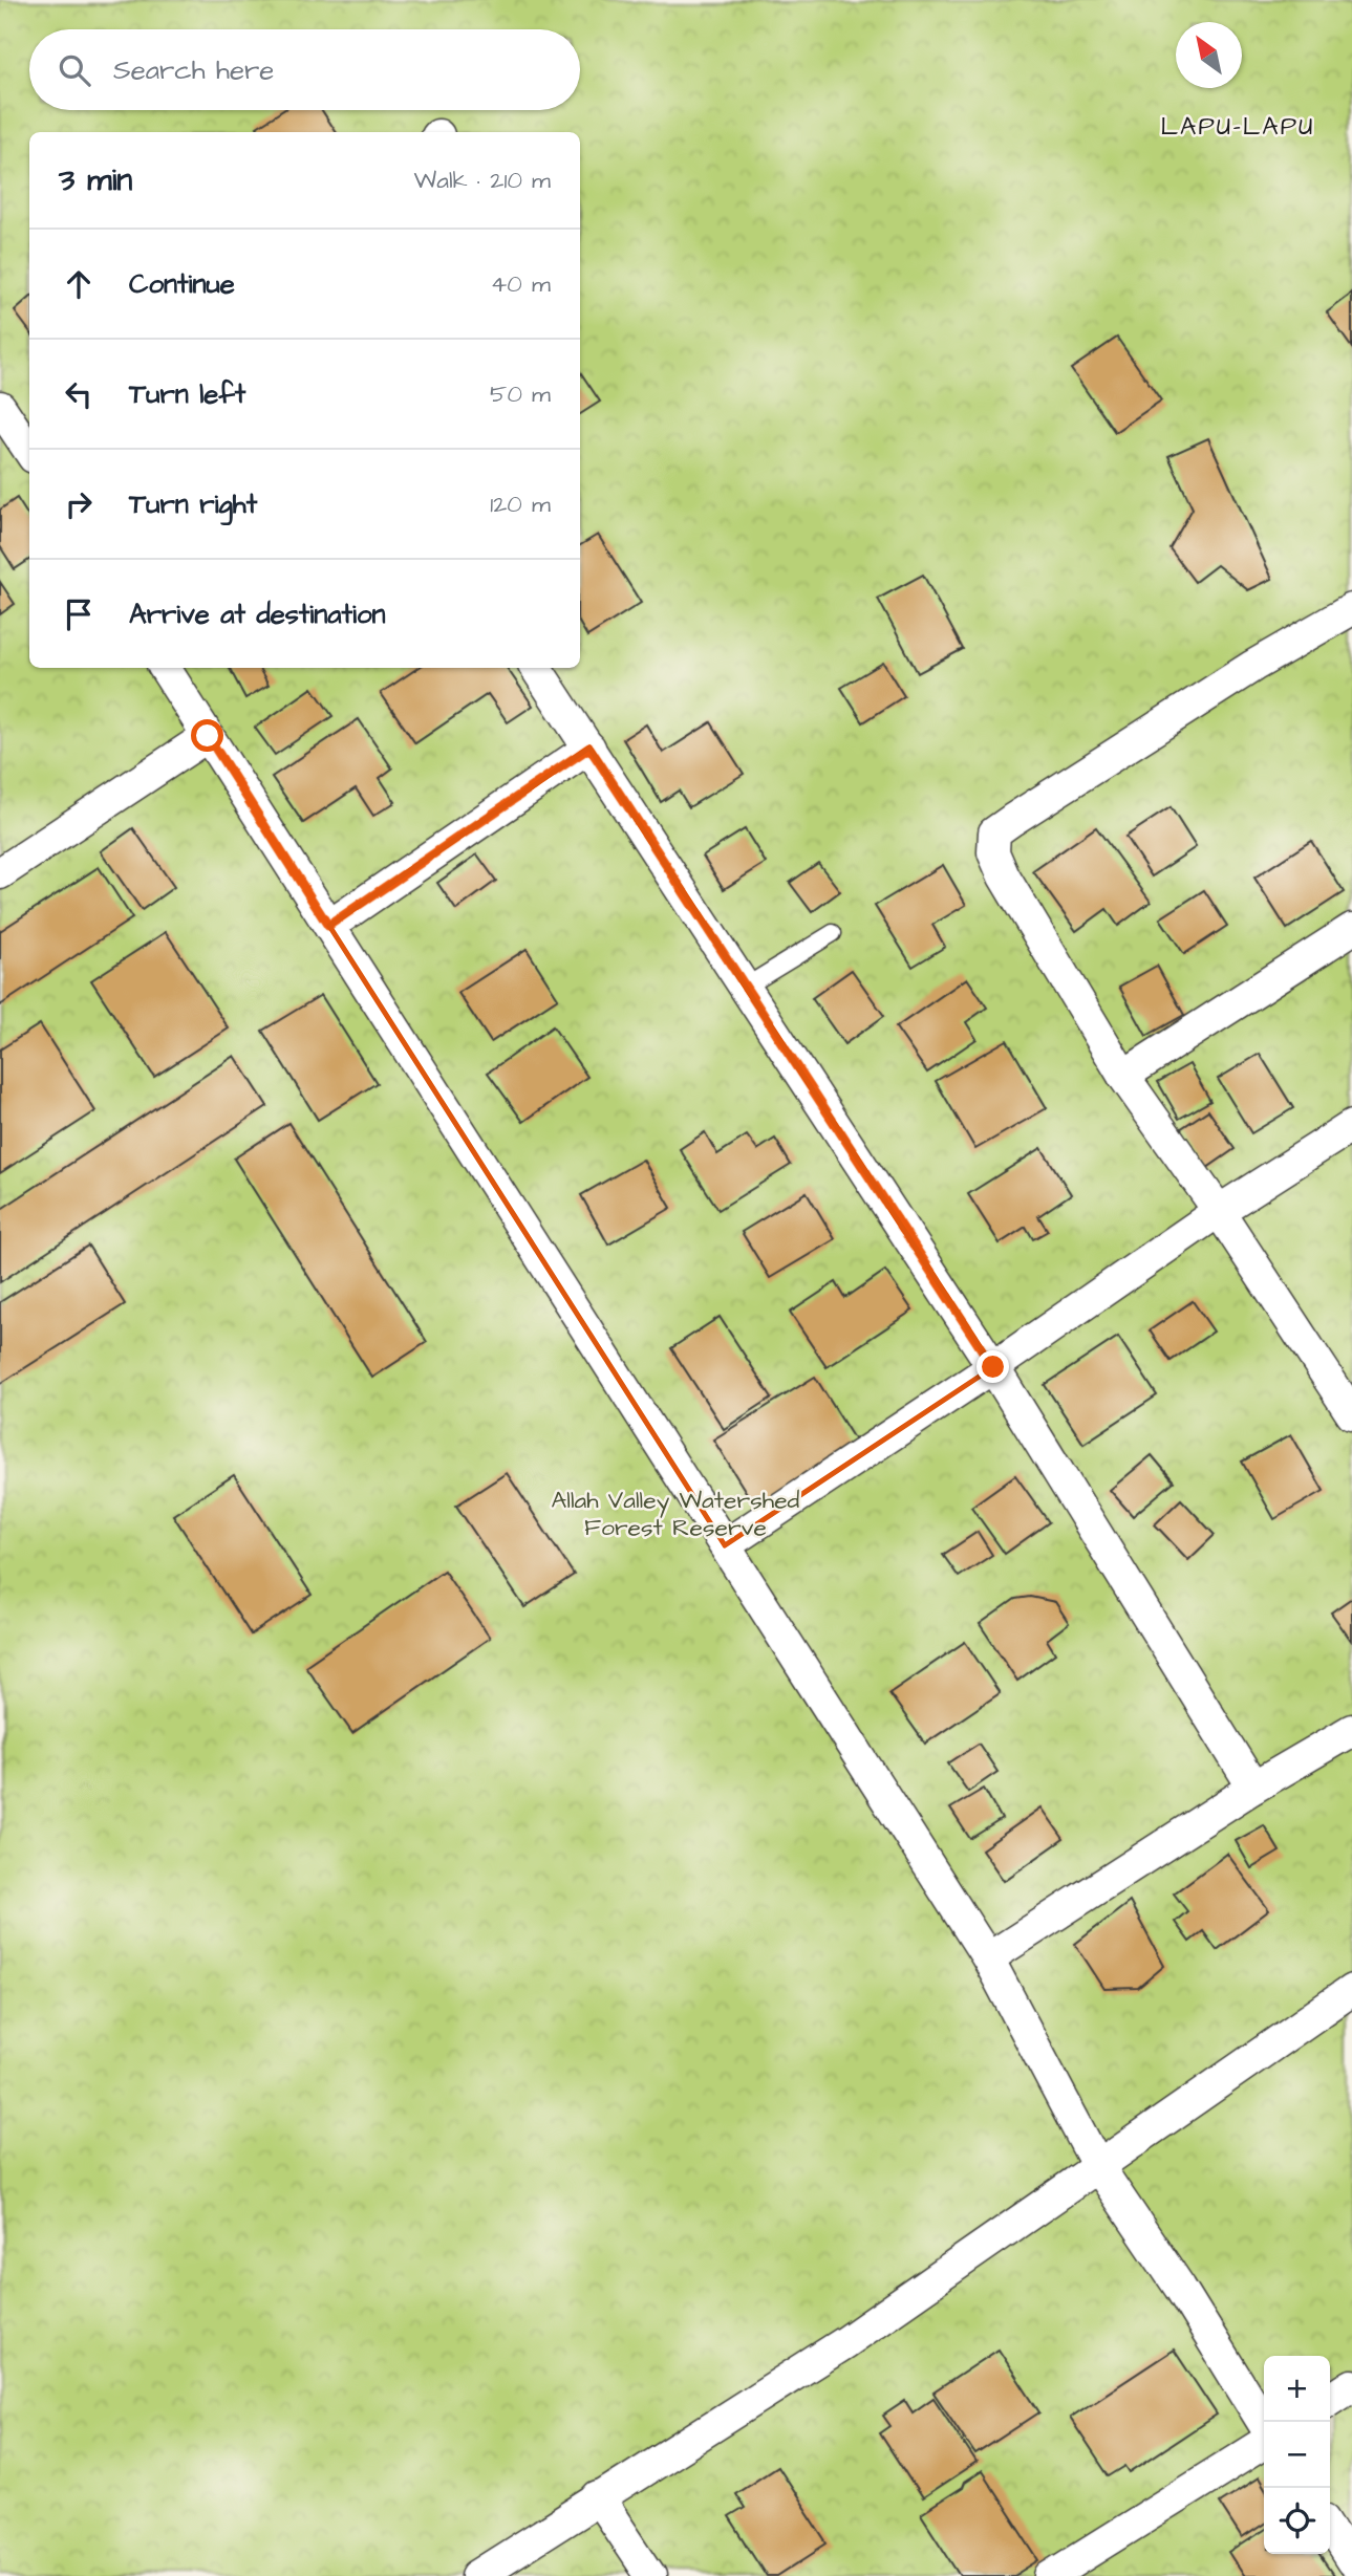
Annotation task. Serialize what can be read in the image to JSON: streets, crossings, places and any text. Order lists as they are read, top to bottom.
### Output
{
  "districts": ["LAPU-LAPU"],
  "parks": ["Allah Valley Watershed Forest Reserve"],
  "north": "top left",
  "page": {
    "search": "Search here",
    "heading": ["3 min", "Walk · 210 m"],
    "list": [
      ["Continue", "40 m"],
      ["Turn left", "50 m"],
      ["Turn right", "120 m"],
      "Arrive at destination"
    ],
    "map_buttons": ["+", "−"]
  }
}
